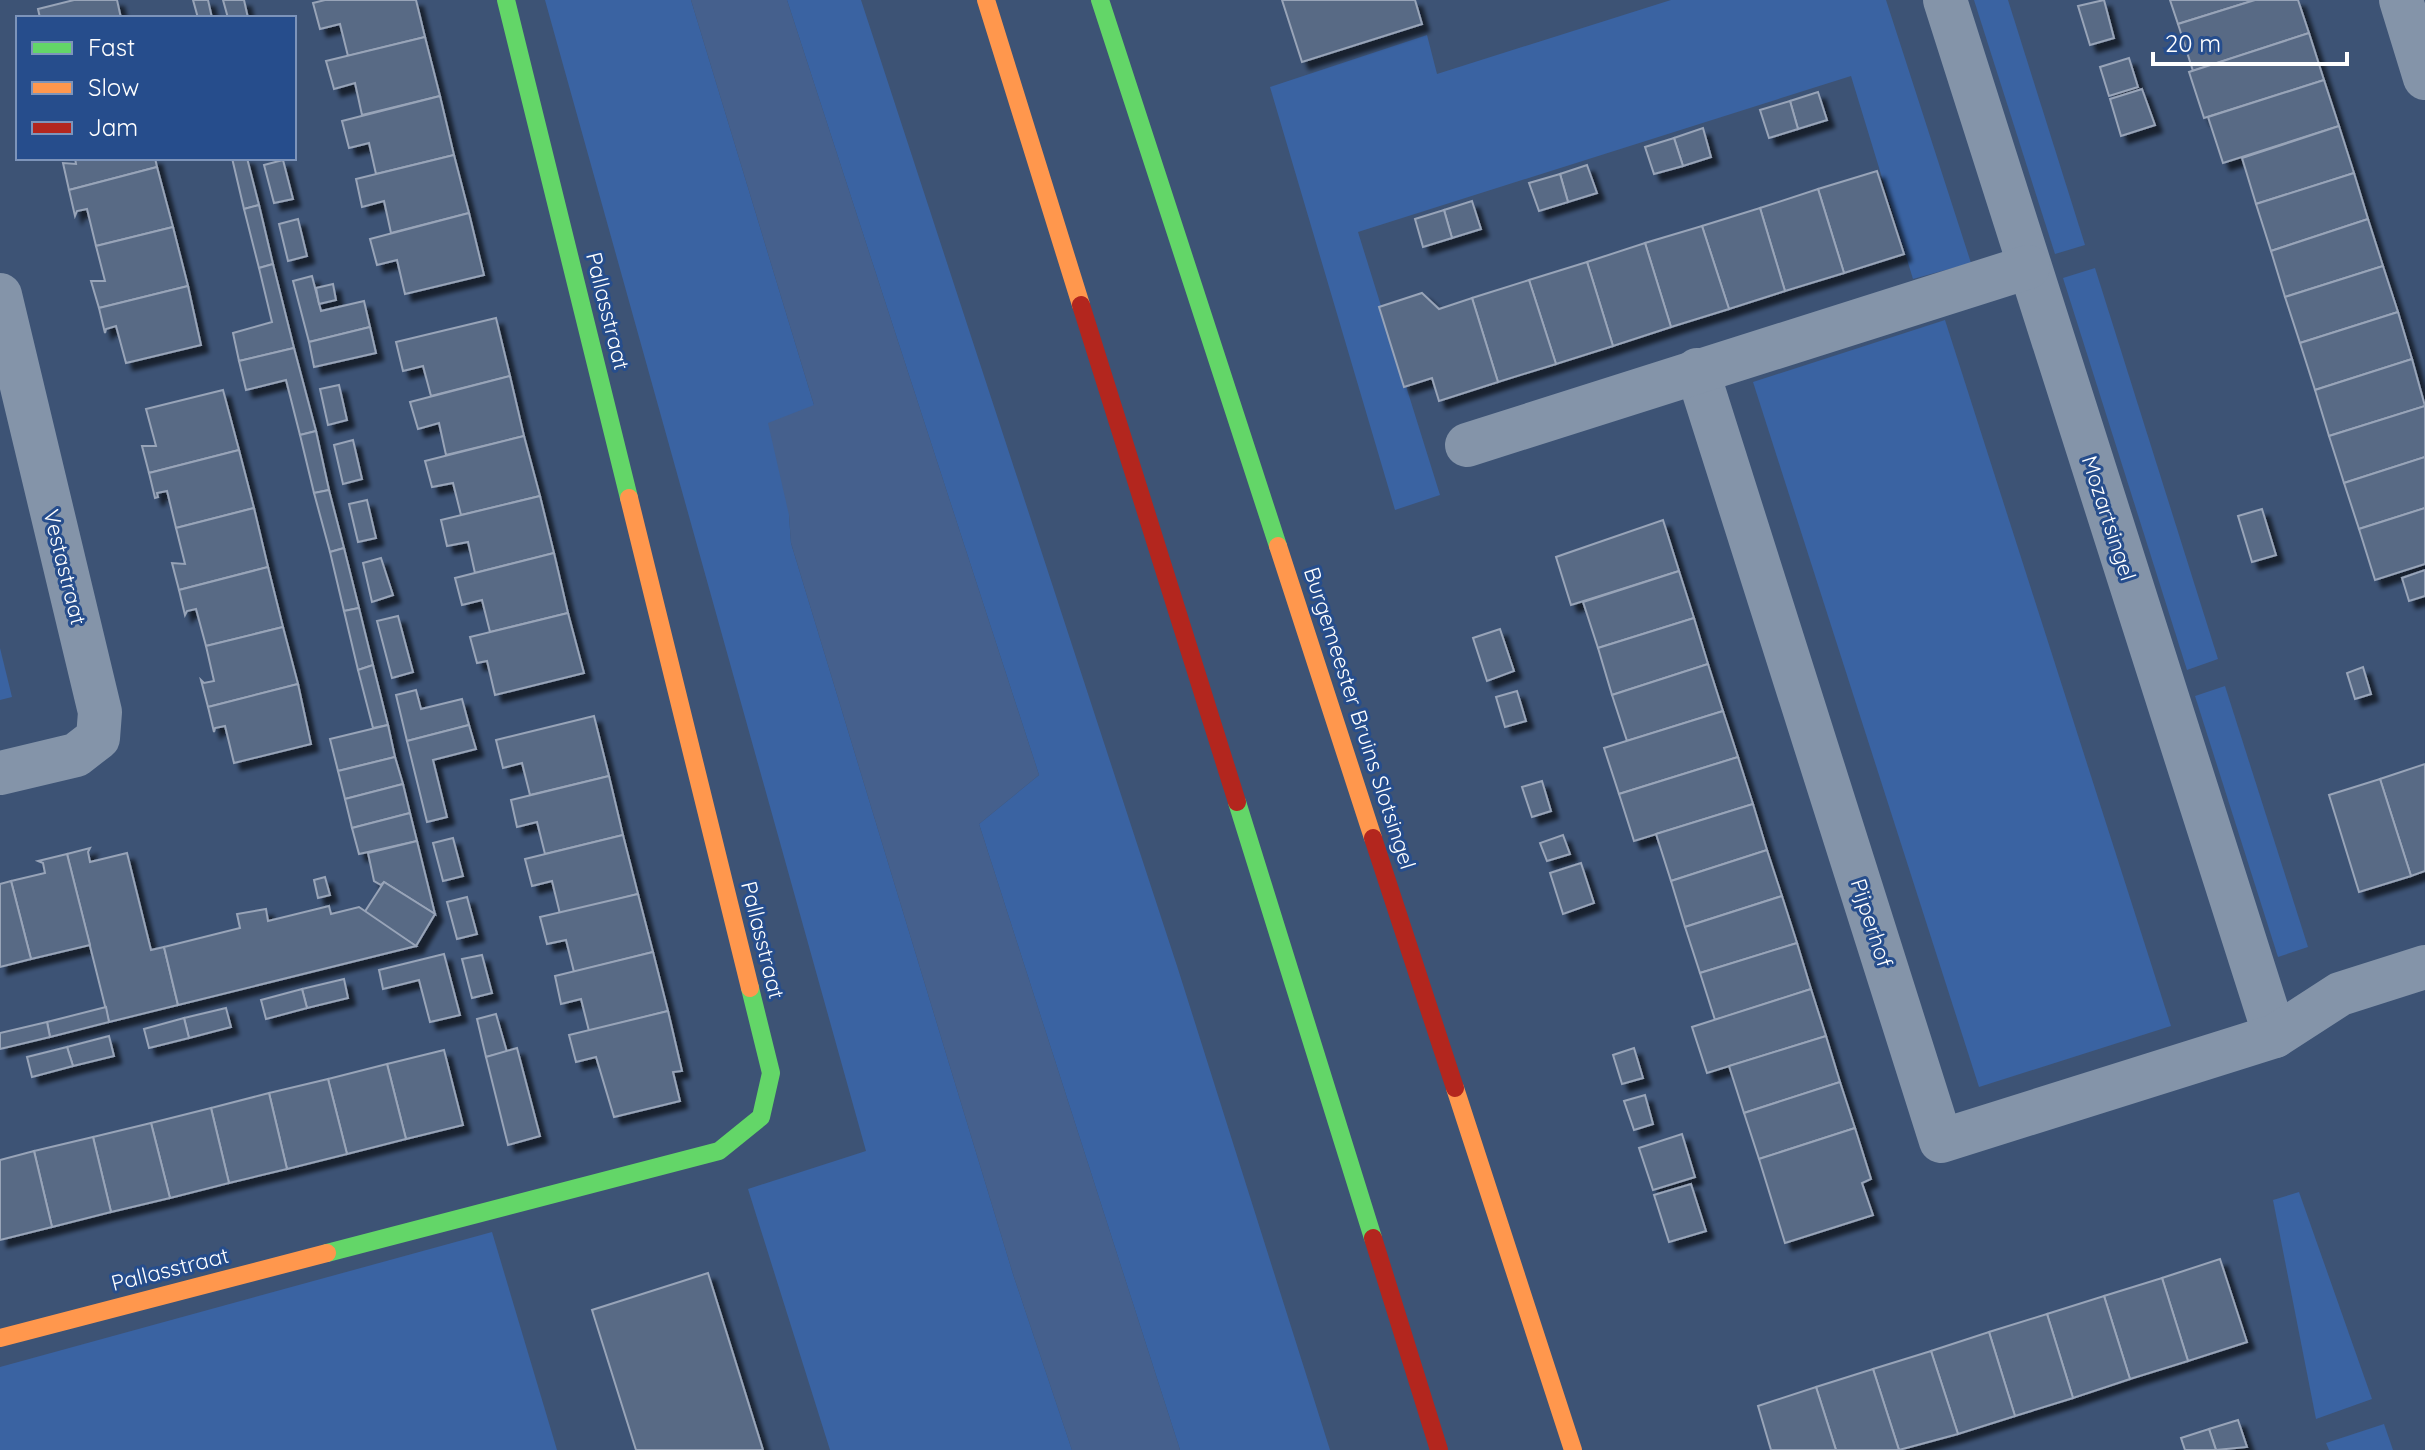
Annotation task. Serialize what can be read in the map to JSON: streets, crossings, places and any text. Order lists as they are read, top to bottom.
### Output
{
  "streets": {
    "main road": ["Pallasstraat", "Burgemeester Bruins Slotsingel"],
    "street": ["Mozartsingel", "Vestastraat", "Pijperhof"]
  },
  "crossings": [
    ["Mozartsingel", "Pijperhof"]
  ],
  "legend": ["Fast", "Slow", "Jam"],
  "scale_bar": "20 m"
}
